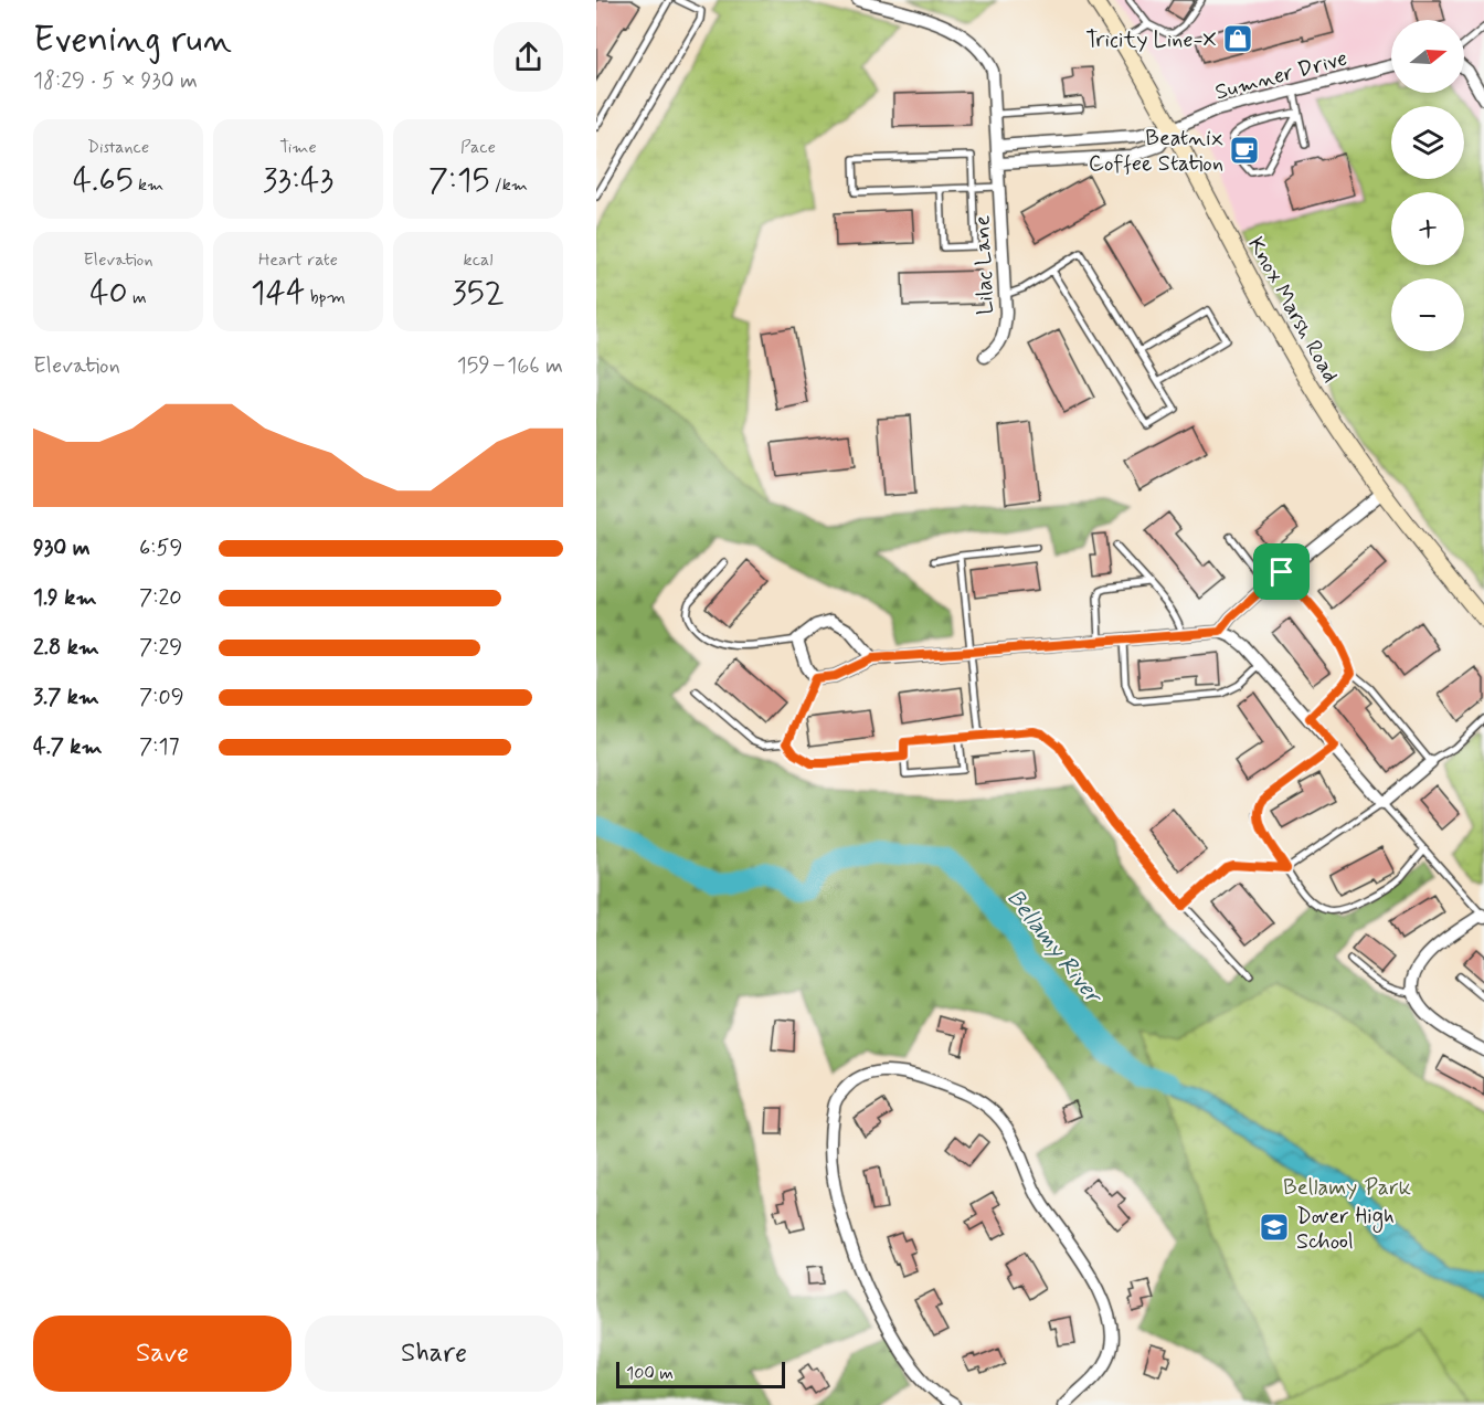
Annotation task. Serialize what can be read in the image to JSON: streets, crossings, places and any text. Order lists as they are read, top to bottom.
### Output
{
  "streets": {
    "main road": ["Knox Marsh Road"],
    "street": ["Sumner Drive", "Lilac Lane"]
  },
  "crossings": [
    ["Sumner Drive", "Knox Marsh Road"]
  ],
  "water": ["Bellamy River"],
  "parks": ["Bellamy Park"],
  "places": {
    "shop": ["Tricity Line-X"],
    "cafe": ["Beatnix Coffee Station"],
    "school or university": ["Dover High School"]
  },
  "scale_bar": "100 m",
  "north": "right",
  "page": {
    "heading": ["Evening run", "18:29 · 5 × 930 m"],
    "map_buttons": ["+", "−"],
    "stats": [
      ["Distance", "4.65 km"],
      ["Time", "33:43"],
      ["Pace", "7:15 /km"],
      ["Elevation", "40 m"],
      ["Heart rate", "144 bpm"],
      ["kcal", "352"]
    ],
    "chart": ["Elevation", "159–166 m"],
    "list": [
      {
        "name": "930 m",
        "note": "6:59"
      },
      {
        "name": "1.9 km",
        "note": "7:20"
      },
      {
        "name": "2.8 km",
        "note": "7:29"
      },
      {
        "name": "3.7 km",
        "note": "7:09"
      },
      {
        "name": "4.7 km",
        "note": "7:17"
      }
    ],
    "buttons": ["Save", "Share"],
    "scale": "100 m"
  }
}
